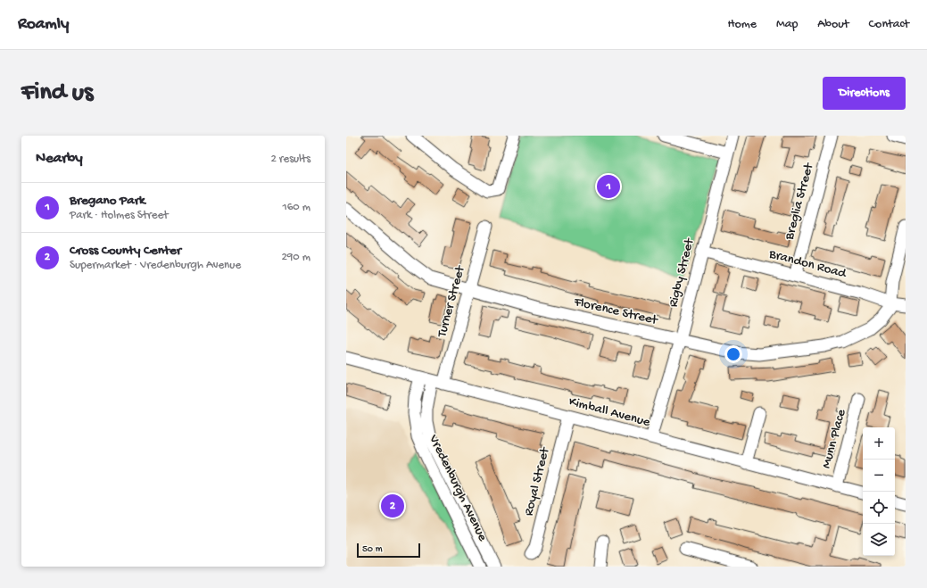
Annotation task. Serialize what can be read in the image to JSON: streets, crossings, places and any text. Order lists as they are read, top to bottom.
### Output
{
  "streets": {
    "street": [
      "Breglia Street",
      "Brandon Road",
      "Rigby Street",
      "Turner Street",
      "Florence Street",
      "Kimball Avenue",
      "Munn Place",
      "Royal Street",
      "Vredenburgh Avenue"
    ]
  },
  "crossings": [
    ["Breglia Street", "Brandon Road"],
    ["Brandon Road", "Rigby Street"],
    ["Brandon Road", "Florence Street"],
    ["Rigby Street", "Florence Street"],
    ["Rigby Street", "Kimball Avenue"],
    ["Turner Street", "Florence Street"],
    ["Turner Street", "Kimball Avenue"],
    ["Kimball Avenue", "Munn Place"],
    ["Kimball Avenue", "Royal Street"],
    ["Kimball Avenue", "Vredenburgh Avenue"]
  ],
  "scale_bar": "50 m",
  "page": {
    "header": "Roamly",
    "nav": [
      "Home",
      "Map",
      "About",
      "Contact"
    ],
    "buttons": "Directions",
    "title": "Find us",
    "heading": ["Nearby", "2 results"],
    "pins": ["1", "2"],
    "list": [
      {
        "mark": "1",
        "name": "Bregano Park",
        "note": "Park · Holmes Street",
        "value": "160 m"
      },
      {
        "mark": "2",
        "name": "Cross County Center",
        "note": "Supermarket · Vredenburgh Avenue",
        "value": "290 m"
      }
    ],
    "map_buttons": ["+", "−"],
    "scale": "50 m"
  }
}
